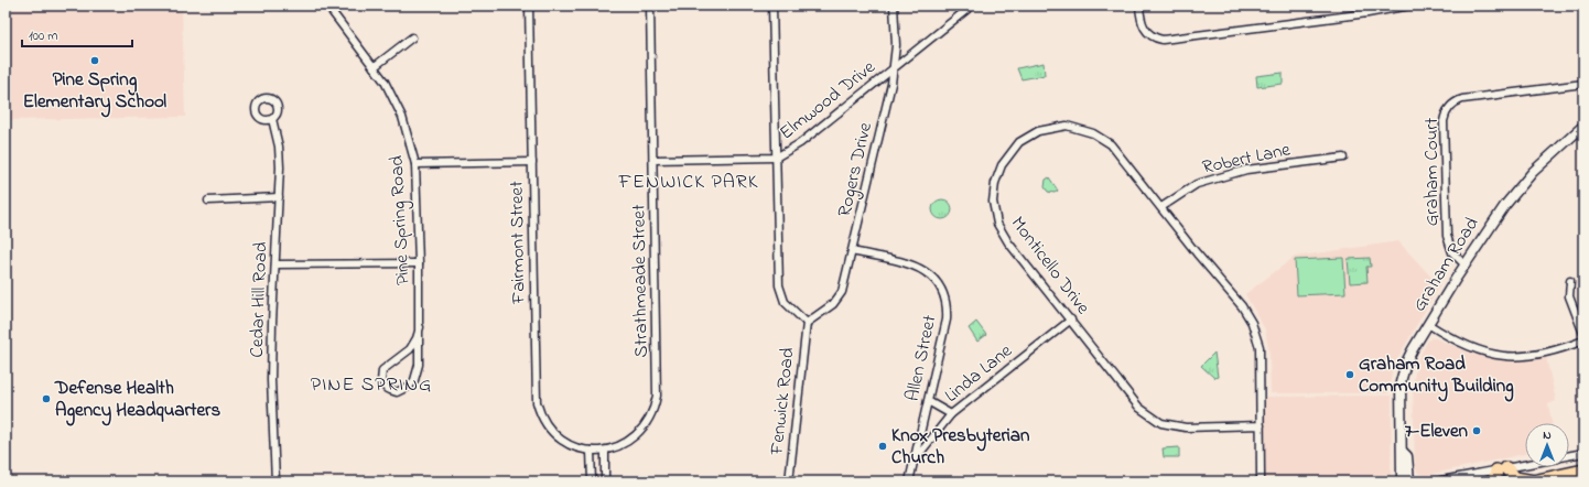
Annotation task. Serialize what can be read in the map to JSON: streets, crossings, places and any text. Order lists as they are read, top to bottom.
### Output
{
  "streets": {
    "street": [
      "Elmwood Drive",
      "Robert Lane",
      "Rogers Drive",
      "Graham Court",
      "Pine Spring Road",
      "Fairmont Street",
      "Graham Road",
      "Monticello Drive",
      "Strathmeade Street",
      "Cedar Hill Road",
      "Allen Street",
      "Linda Lane",
      "Fenwick Road"
    ]
  },
  "crossings": [
    ["Elmwood Drive", "Rogers Drive"],
    ["Elmwood Drive", "Strathmeade Street"],
    ["Robert Lane", "Monticello Drive"],
    ["Rogers Drive", "Allen Street"],
    ["Rogers Drive", "Fenwick Road"],
    ["Graham Court", "Graham Road"],
    ["Fairmont Street", "Strathmeade Street"],
    ["Monticello Drive", "Linda Lane"],
    ["Allen Street", "Linda Lane"]
  ],
  "districts": ["FENWICK PARK", "PINE SPRING"],
  "places": [
    "Pine Spring Elementary School",
    "Graham Road Community Building",
    "Defense Health Agency Headquarters",
    "7-Eleven",
    "Knox Presbyterian Church"
  ],
  "scale_bar": "100 m",
  "north": "top"
}
